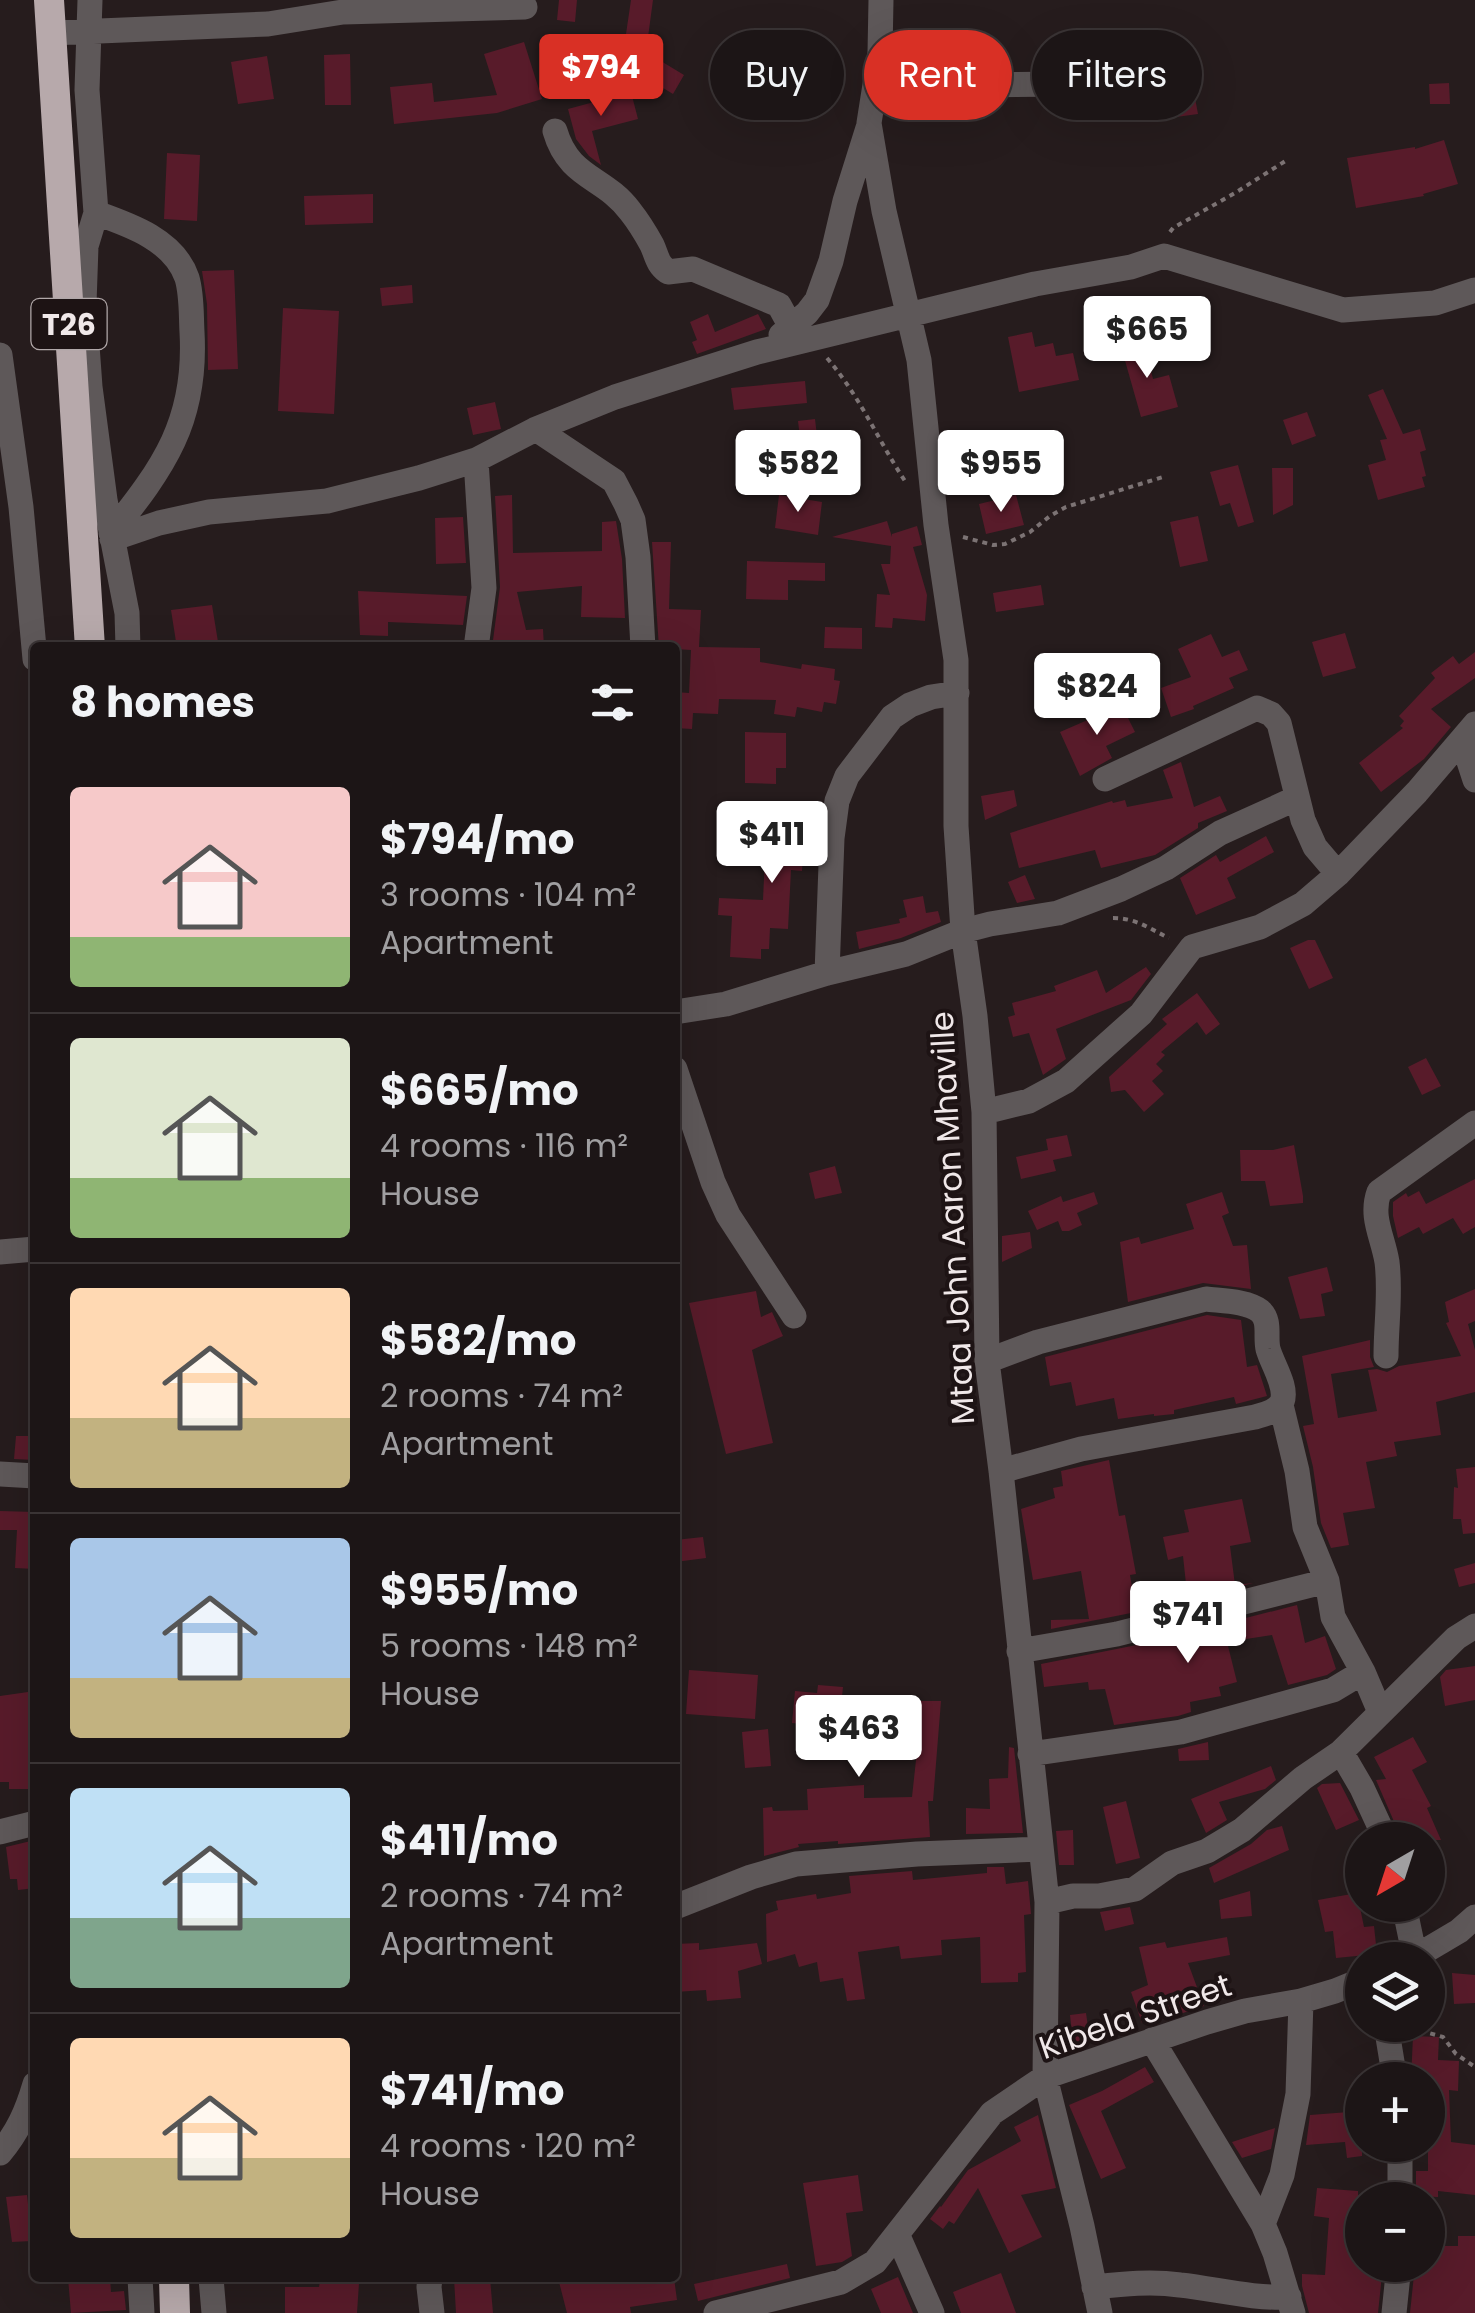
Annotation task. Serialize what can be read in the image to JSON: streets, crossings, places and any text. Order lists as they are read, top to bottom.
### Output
{
  "streets": {
    "highway": ["T26"],
    "street": ["Mtaa John Aaron Mhaville", "Kibela Street"]
  },
  "crossings": [
    ["Mtaa John Aaron Mhaville", "Kibela Street"]
  ],
  "north": "bottom left",
  "page": {
    "chip": ["Buy", "Rent", "Filters"],
    "price": [
      "$794",
      "$665",
      "$582",
      "$955",
      "$824",
      "$411",
      "$741",
      "$463"
    ],
    "heading": "8 homes",
    "list": [
      {
        "name": "$794/mo",
        "note": "3 rooms · 104 m² · Apartment"
      },
      {
        "name": "$665/mo",
        "note": "4 rooms · 116 m² · House"
      },
      {
        "name": "$582/mo",
        "note": "2 rooms · 74 m² · Apartment"
      },
      {
        "name": "$955/mo",
        "note": "5 rooms · 148 m² · House"
      },
      {
        "name": "$411/mo",
        "note": "2 rooms · 74 m² · Apartment"
      },
      {
        "name": "$741/mo",
        "note": "4 rooms · 120 m² · House"
      }
    ],
    "map_buttons": ["+", "−"]
  }
}
